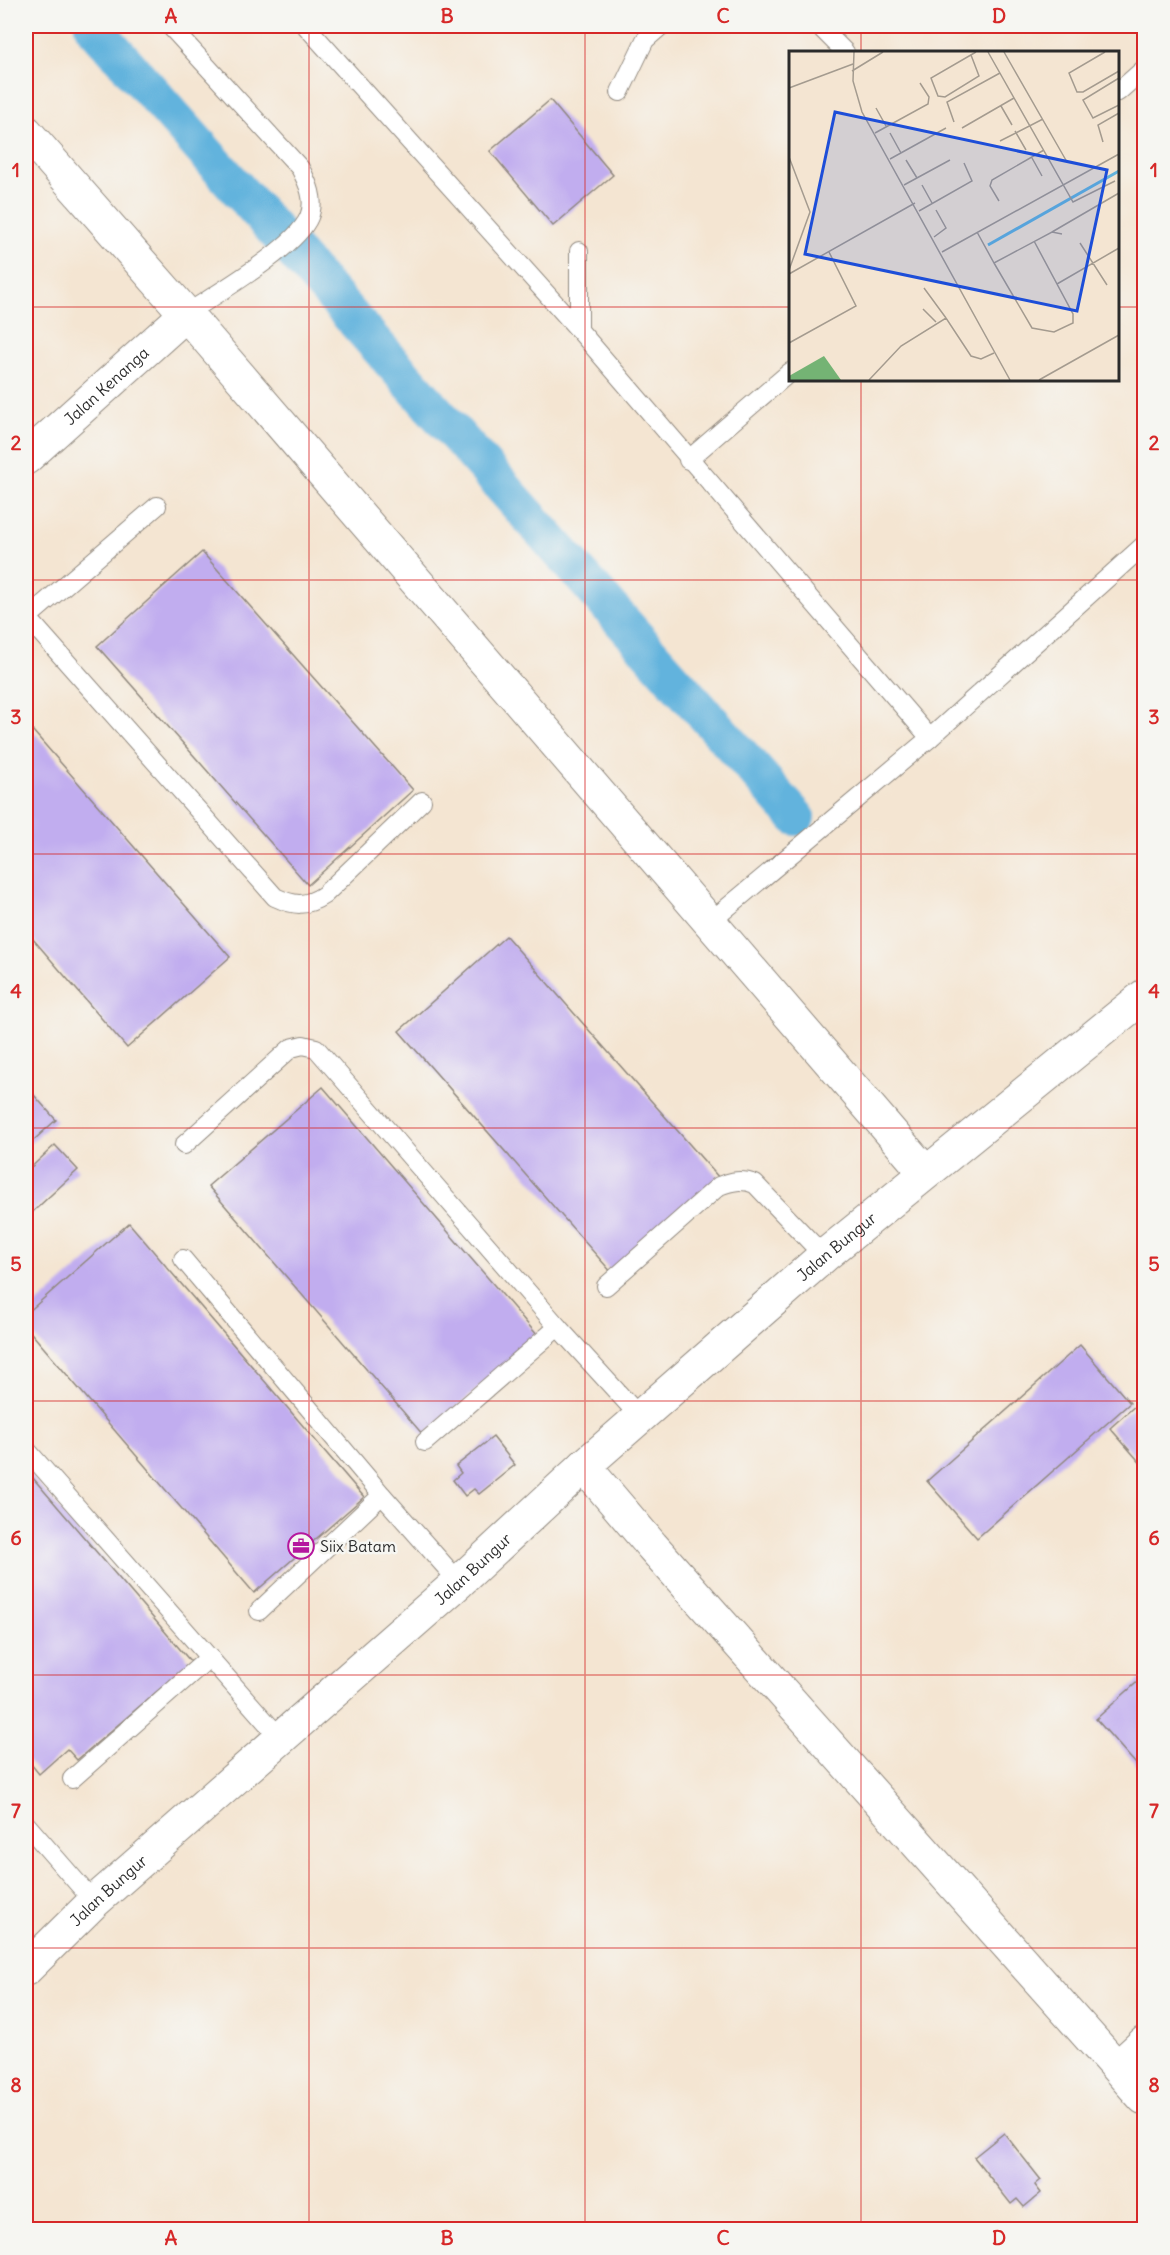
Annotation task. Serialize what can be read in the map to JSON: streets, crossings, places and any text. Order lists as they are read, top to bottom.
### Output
{
  "streets": {
    "street": ["Jalan Kenanga", "Jalan Bungur"]
  },
  "places": {
    "office": ["Siix Batam"]
  },
  "grid": {
    "columns": [
      "A",
      "B",
      "C",
      "D"
    ],
    "rows": [
      "1",
      "2",
      "3",
      "4",
      "5",
      "6",
      "7",
      "8"
    ]
  }
}
